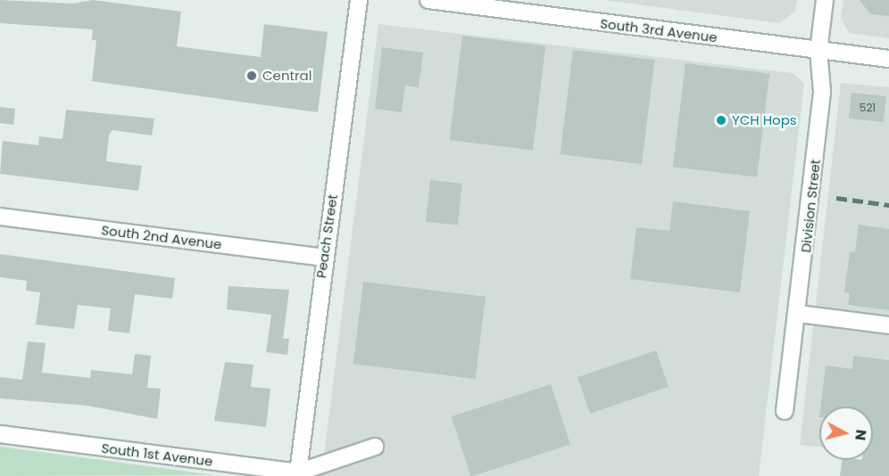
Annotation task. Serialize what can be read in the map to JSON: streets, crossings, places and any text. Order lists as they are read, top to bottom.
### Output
{
  "streets": {
    "street": [
      "South 3rd Avenue",
      "Division Street",
      "Peach Street",
      "South 2nd Avenue",
      "South 1st Avenue"
    ]
  },
  "crossings": [
    ["South 3rd Avenue", "Division Street"],
    ["Peach Street", "South 2nd Avenue"],
    ["Peach Street", "South 1st Avenue"]
  ],
  "places": ["Central", "YCH Hops"],
  "house_numbers": ["521"],
  "north": "right"
}
